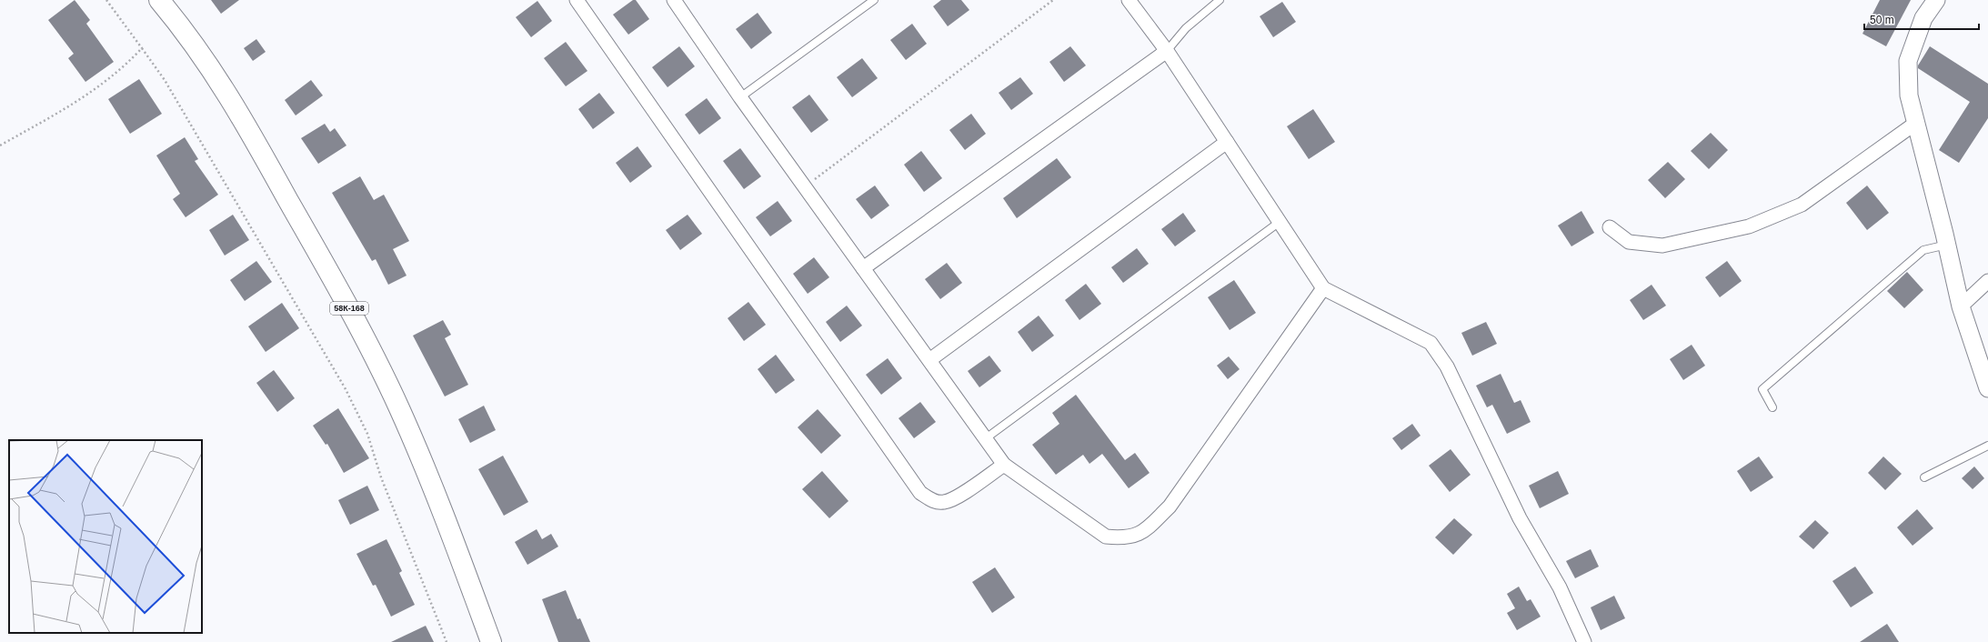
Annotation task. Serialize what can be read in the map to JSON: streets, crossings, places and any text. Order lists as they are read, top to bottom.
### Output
{
  "streets": {
    "main road": ["58К-168"]
  },
  "scale_bar": "50 m"
}
